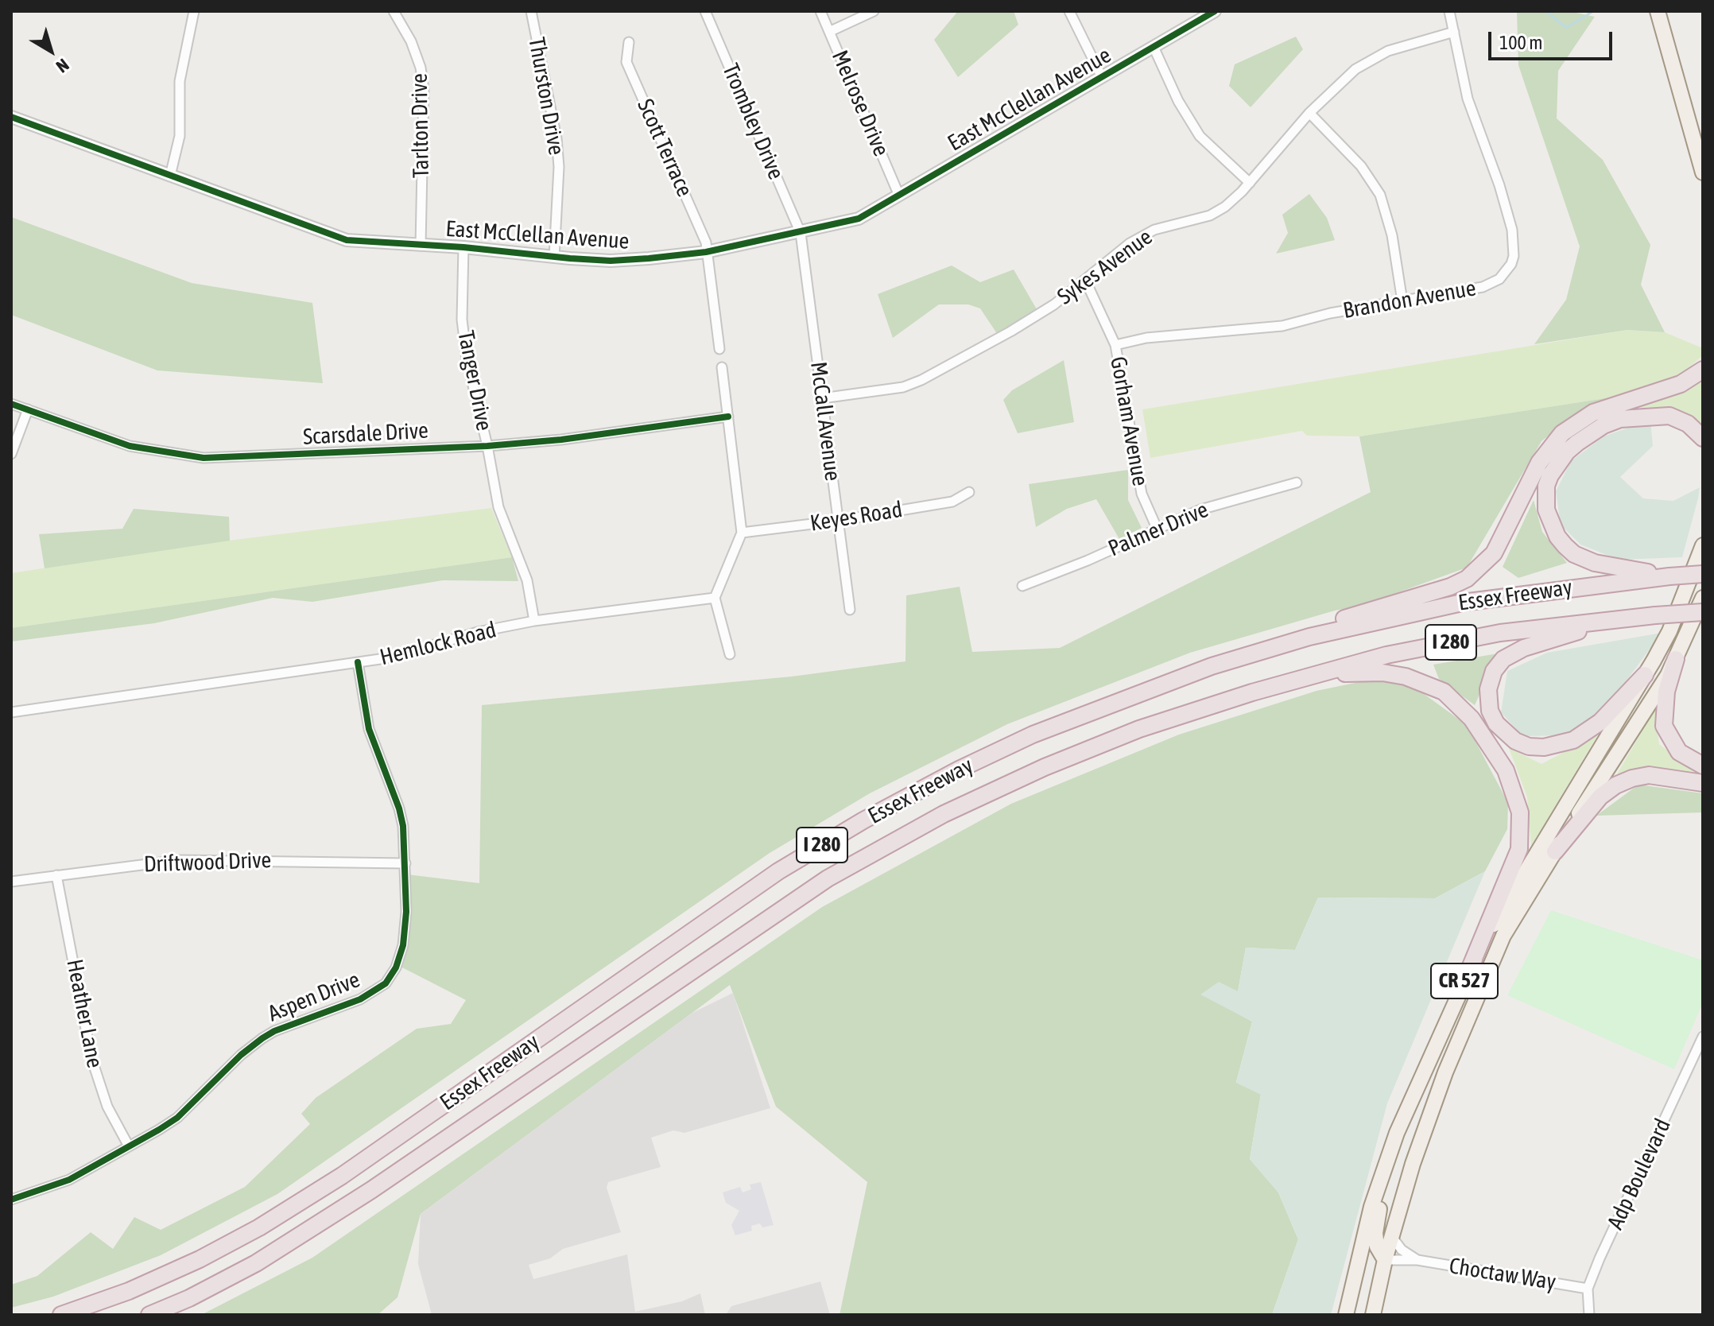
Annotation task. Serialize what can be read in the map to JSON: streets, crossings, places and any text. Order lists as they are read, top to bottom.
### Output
{
  "streets": {
    "highway": ["Essex Freeway", "I 280"],
    "main road": ["CR 527"],
    "street": [
      "Thurston Drive",
      "East McClellan Avenue",
      "Melrose Drive",
      "Trombley Drive",
      "Tarlton Drive",
      "Scott Terrace",
      "Sykes Avenue",
      "Brandon Avenue",
      "Tanger Drive",
      "McCall Avenue",
      "Gorham Avenue",
      "Scarsdale Drive",
      "Keyes Road",
      "Palmer Drive",
      "Hemlock Road",
      "Driftwood Drive",
      "Aspen Drive",
      "Heather Lane",
      "Adp Boulevard",
      "Choctaw Way"
    ]
  },
  "crossings": [
    ["Thurston Drive", "East McClellan Avenue"],
    ["East McClellan Avenue", "Melrose Drive"],
    ["East McClellan Avenue", "Trombley Drive"],
    ["East McClellan Avenue", "Tarlton Drive"],
    ["East McClellan Avenue", "Scott Terrace"],
    ["East McClellan Avenue", "Tanger Drive"],
    ["East McClellan Avenue", "McCall Avenue"],
    ["Trombley Drive", "McCall Avenue"],
    ["Sykes Avenue", "Brandon Avenue"],
    ["Sykes Avenue", "McCall Avenue"],
    ["Sykes Avenue", "Gorham Avenue"],
    ["Brandon Avenue", "Gorham Avenue"],
    ["Tanger Drive", "Scarsdale Drive"],
    ["Tanger Drive", "Hemlock Road"],
    ["McCall Avenue", "Keyes Road"],
    ["Gorham Avenue", "Palmer Drive"],
    ["Hemlock Road", "Aspen Drive"],
    ["Driftwood Drive", "Aspen Drive"],
    ["Driftwood Drive", "Heather Lane"],
    ["CR 527", "Choctaw Way"],
    ["Aspen Drive", "Heather Lane"],
    ["Adp Boulevard", "Choctaw Way"]
  ],
  "scale_bar": "100 m",
  "north": "bottom right"
}
